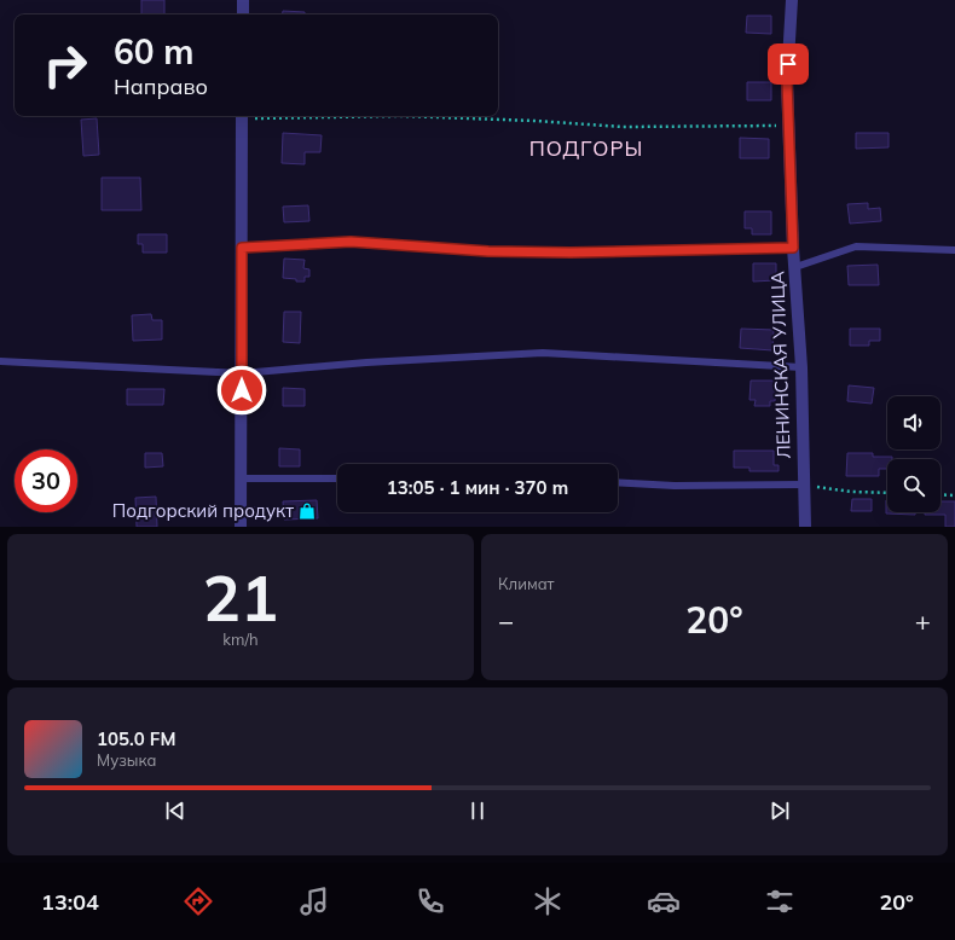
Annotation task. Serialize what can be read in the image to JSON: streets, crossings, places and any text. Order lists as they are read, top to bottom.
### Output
{
  "streets": {
    "street": ["ЛЕНИНСКАЯ УЛИЦА"]
  },
  "districts": ["ПОДГОРЫ"],
  "places": {
    "shop": ["Подгорский продукт"]
  },
  "page": {
    "turn": ["60 m", "Направо"],
    "limit": "30",
    "trip": "13:05 · 1 мин · 370 m",
    "tile": [
      ["21", "km/h"],
      "Климат"
    ],
    "heat": ["−", "20°", "+"],
    "song": ["105.0 FM", "Музыка"],
    "tabs": ["13:04", "20°"]
  }
}
